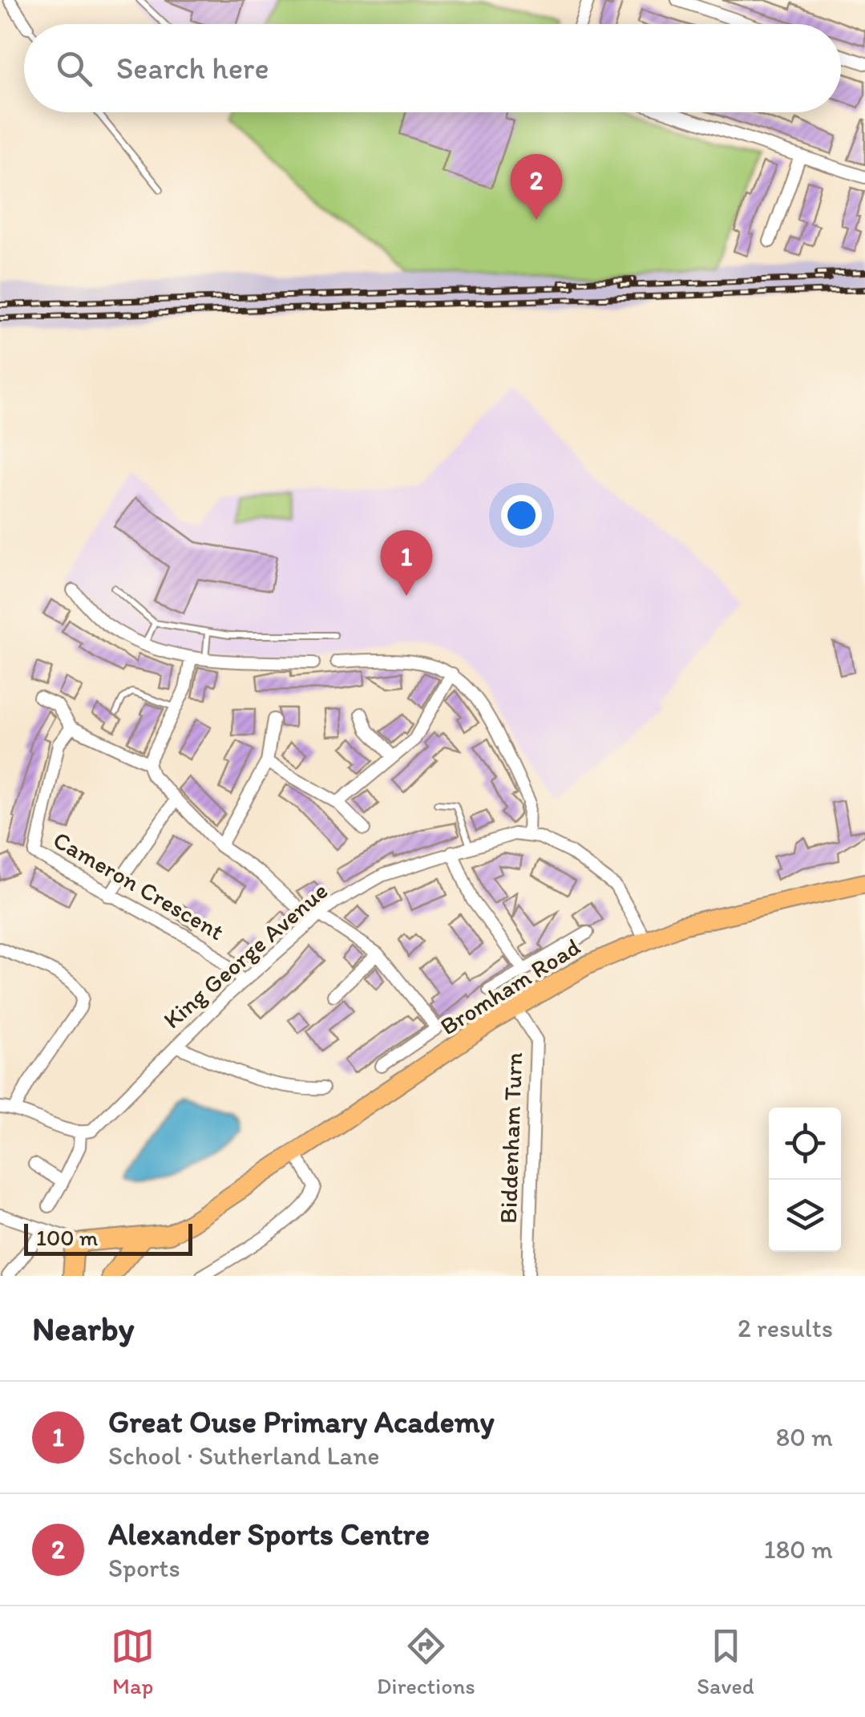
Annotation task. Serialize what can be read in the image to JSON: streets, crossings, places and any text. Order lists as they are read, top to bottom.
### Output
{
  "streets": {
    "main road": ["Bromham Road"],
    "street": ["Cameron Crescent", "King George Avenue", "Biddenham Turn"]
  },
  "crossings": [
    ["Cameron Crescent", "King George Avenue"],
    ["King George Avenue", "Bromham Road"],
    ["Bromham Road", "Biddenham Turn"]
  ],
  "scale_bar": "100 m",
  "page": {
    "search": "Search here",
    "pins": ["2", "1"],
    "scale": "100 m",
    "heading": ["Nearby", "2 results"],
    "list": [
      {
        "mark": "1",
        "name": "Great Ouse Primary Academy",
        "note": "School · Sutherland Lane",
        "value": "80 m"
      },
      {
        "mark": "2",
        "name": "Alexander Sports Centre",
        "note": "Sports",
        "value": "180 m"
      }
    ],
    "nav": ["Map", "Directions", "Saved"]
  }
}
